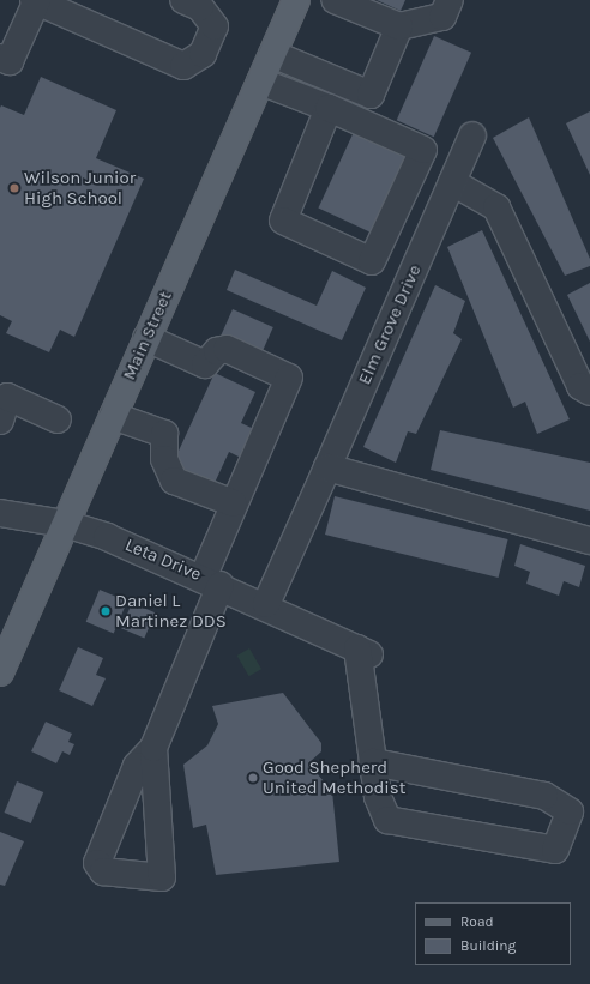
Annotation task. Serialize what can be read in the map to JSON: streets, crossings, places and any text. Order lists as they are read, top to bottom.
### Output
{
  "streets": {
    "main road": ["Main Street"],
    "street": ["Elm Grove Drive", "Leta Drive"]
  },
  "crossings": [
    ["Elm Grove Drive", "Leta Drive"],
    ["Main Street", "Leta Drive"]
  ],
  "places": ["Wilson Junior High School", "Daniel L Martinez DDS", "Good Shepherd United Methodist"],
  "legend": ["Road", "Building"]
}
